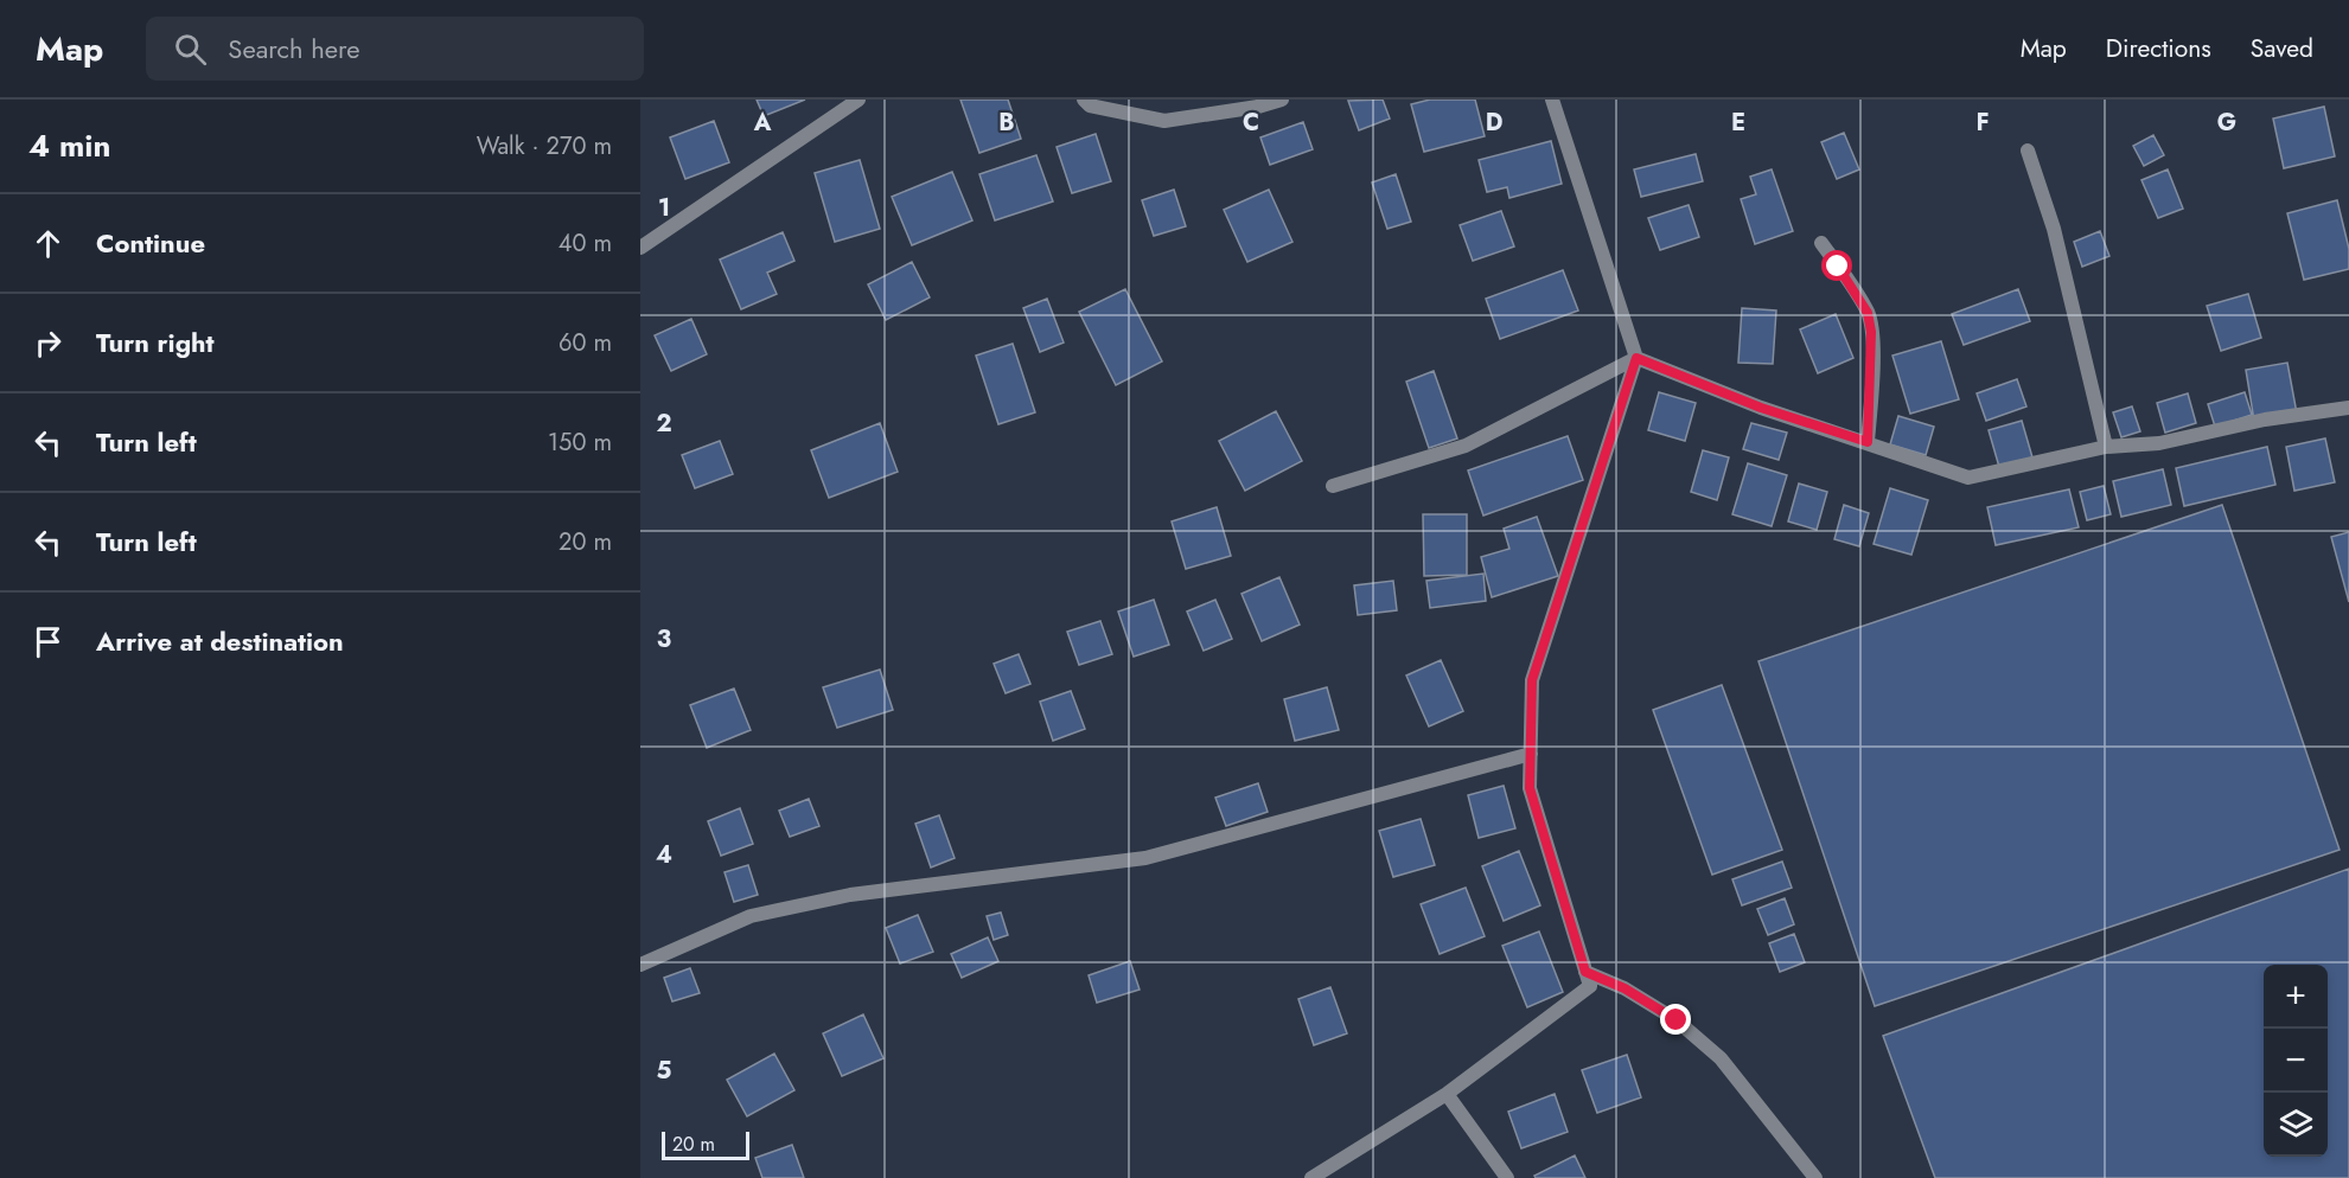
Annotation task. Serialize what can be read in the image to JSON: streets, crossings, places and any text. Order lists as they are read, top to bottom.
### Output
{
  "scale_bar": "20 m",
  "page": {
    "header": "Map",
    "search": "Search here",
    "nav": ["Map", "Directions", "Saved"],
    "heading": ["4 min", "Walk · 270 m"],
    "list": [
      ["Continue", "40 m"],
      ["Turn right", "60 m"],
      ["Turn left", "150 m"],
      ["Turn left", "20 m"],
      "Arrive at destination"
    ],
    "map_buttons": ["+", "−"],
    "scale": "20 m"
  },
  "grid": {
    "columns": [
      "A",
      "B",
      "C",
      "D",
      "E",
      "F",
      "G"
    ],
    "rows": [
      "1",
      "2",
      "3",
      "4",
      "5"
    ]
  }
}
